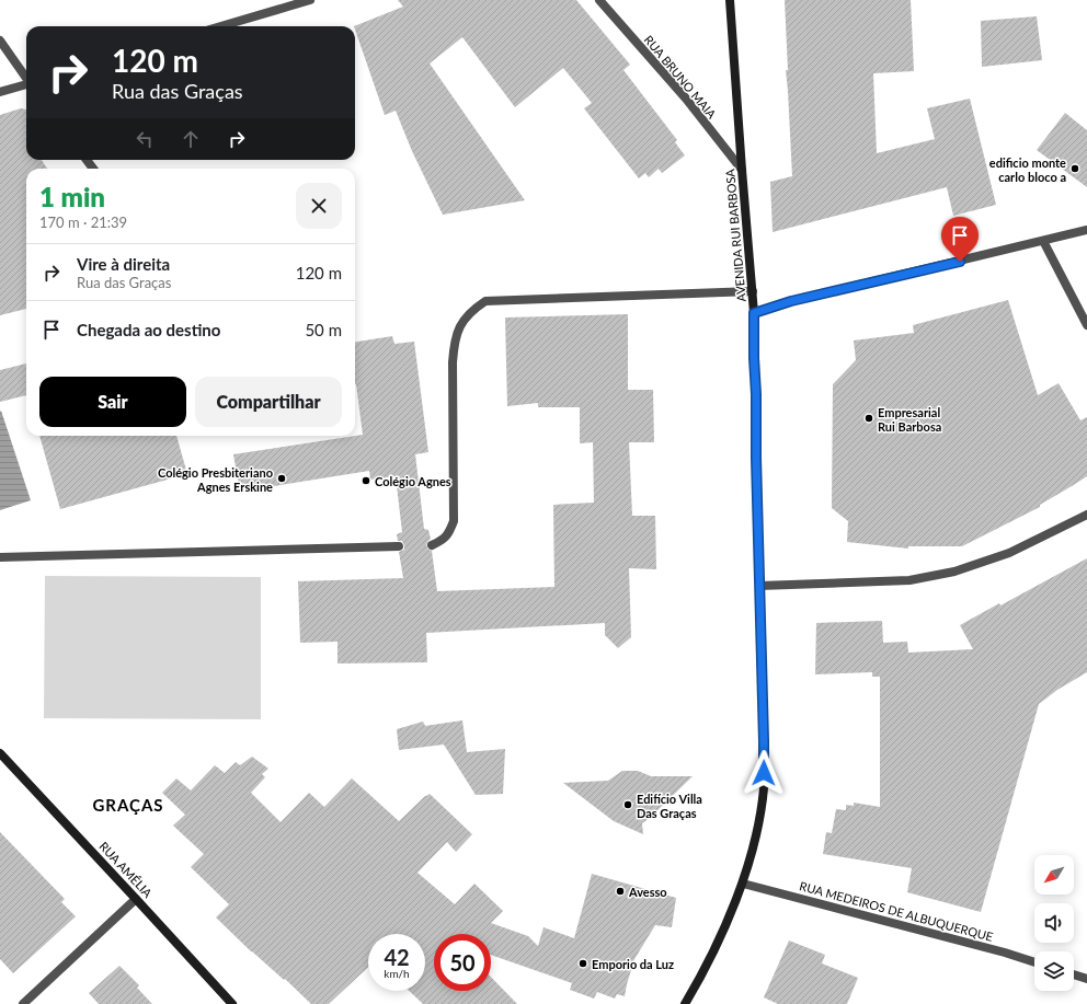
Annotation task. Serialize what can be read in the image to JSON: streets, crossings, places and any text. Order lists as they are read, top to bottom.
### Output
{
  "streets": {
    "main road": ["AVENIDA RUI BARBOSA", "RUA AMÉLIA"],
    "street": ["RUA BRUNO MAIA", "RUA MEDEIROS DE ALBUQUERQUE"]
  },
  "crossings": [
    ["RUA BRUNO MAIA", "AVENIDA RUI BARBOSA"],
    ["AVENIDA RUI BARBOSA", "RUA MEDEIROS DE ALBUQUERQUE"]
  ],
  "districts": ["GRAÇAS"],
  "places": [
    "edificio monte carlo bloco a",
    "Empresarial Rui Barbosa",
    "Colégio Presbiteriano Agnes Erskine",
    "Colégio Agnes",
    "Edifício Villa Das Graças",
    "Avesso",
    "Emporio da Luz"
  ],
  "north": "bottom left",
  "page": {
    "turn": ["120 m", "Rua das Graças"],
    "heading": ["1 min", "170 m · 21:39"],
    "list": [
      {
        "name": "Vire à direita",
        "note": "Rua das Graças",
        "value": "120 m"
      },
      {
        "name": "Chegada ao destino",
        "value": "50 m"
      }
    ],
    "buttons": ["Sair", "Compartilhar"],
    "speed": "42 km/h",
    "limit": "50"
  }
}
